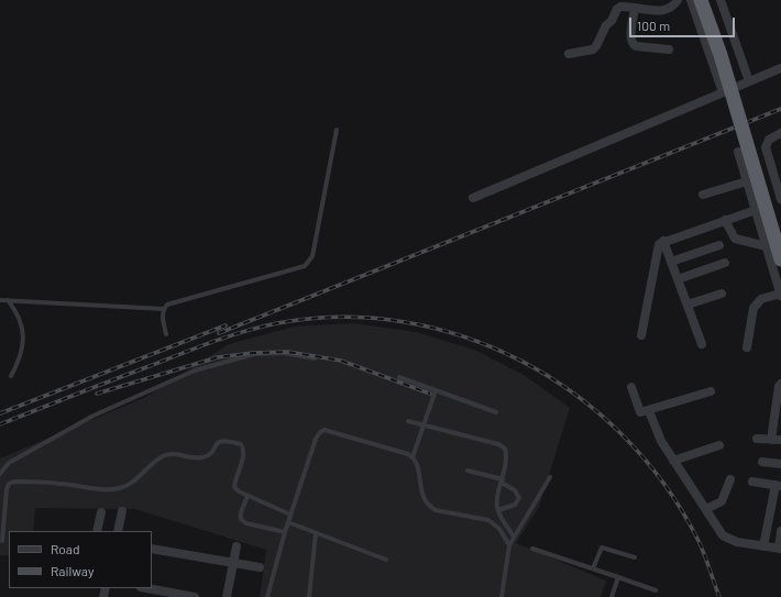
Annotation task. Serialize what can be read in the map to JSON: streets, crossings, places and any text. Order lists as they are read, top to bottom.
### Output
{
  "legend": ["Road", "Railway"],
  "scale_bar": "100 m"
}
